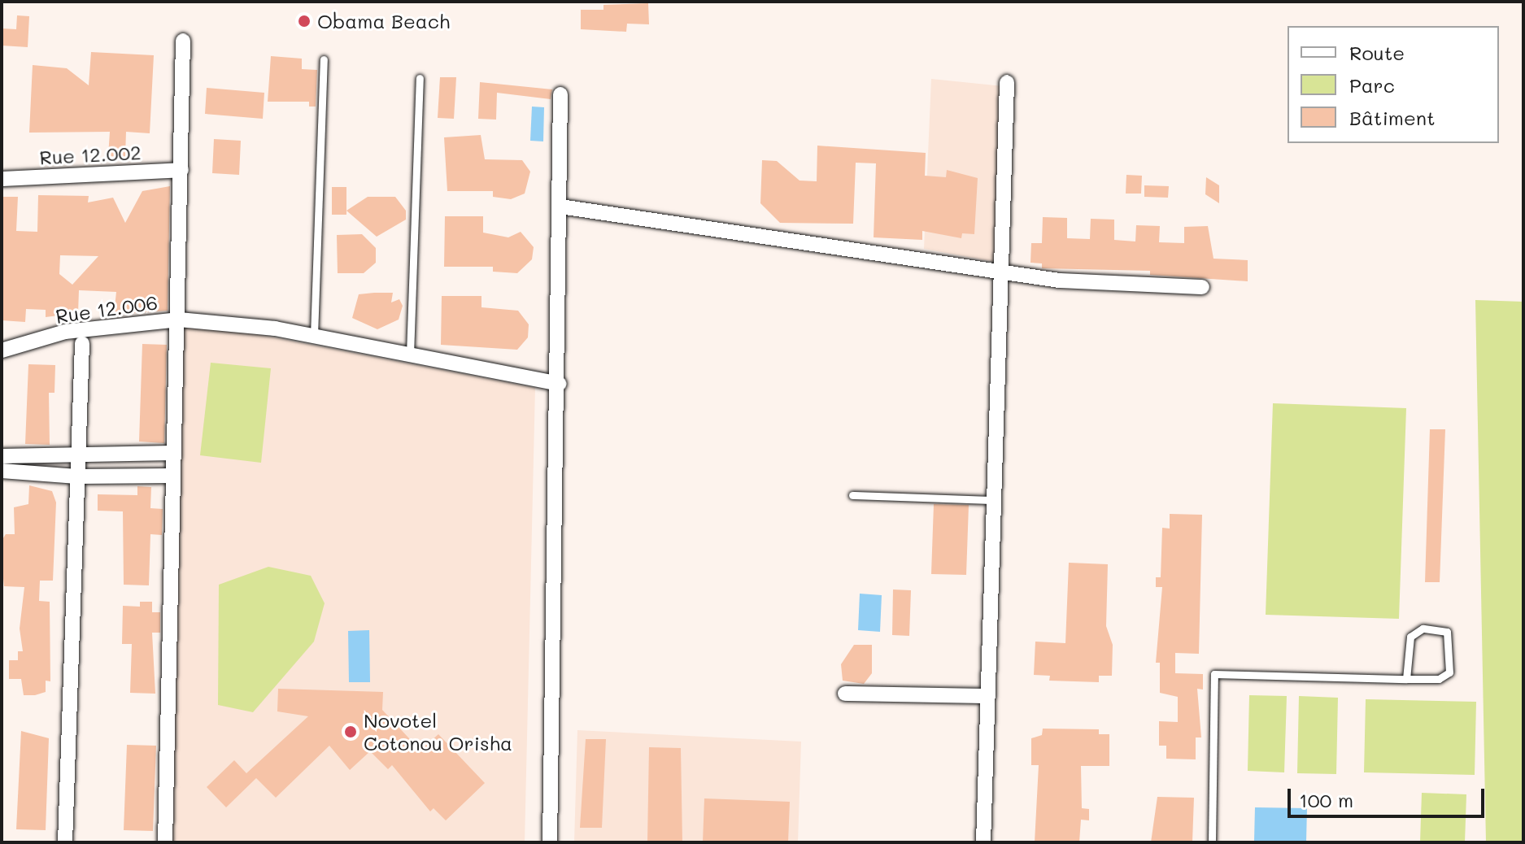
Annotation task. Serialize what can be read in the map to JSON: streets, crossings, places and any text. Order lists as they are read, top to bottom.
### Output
{
  "streets": {
    "street": ["Rue 12.002", "Rue 12.006"]
  },
  "places": ["Obama Beach", "Novotel Cotonou Orisha"],
  "legend": ["Route", "Parc", "Bâtiment"],
  "scale_bar": "100 m"
}
